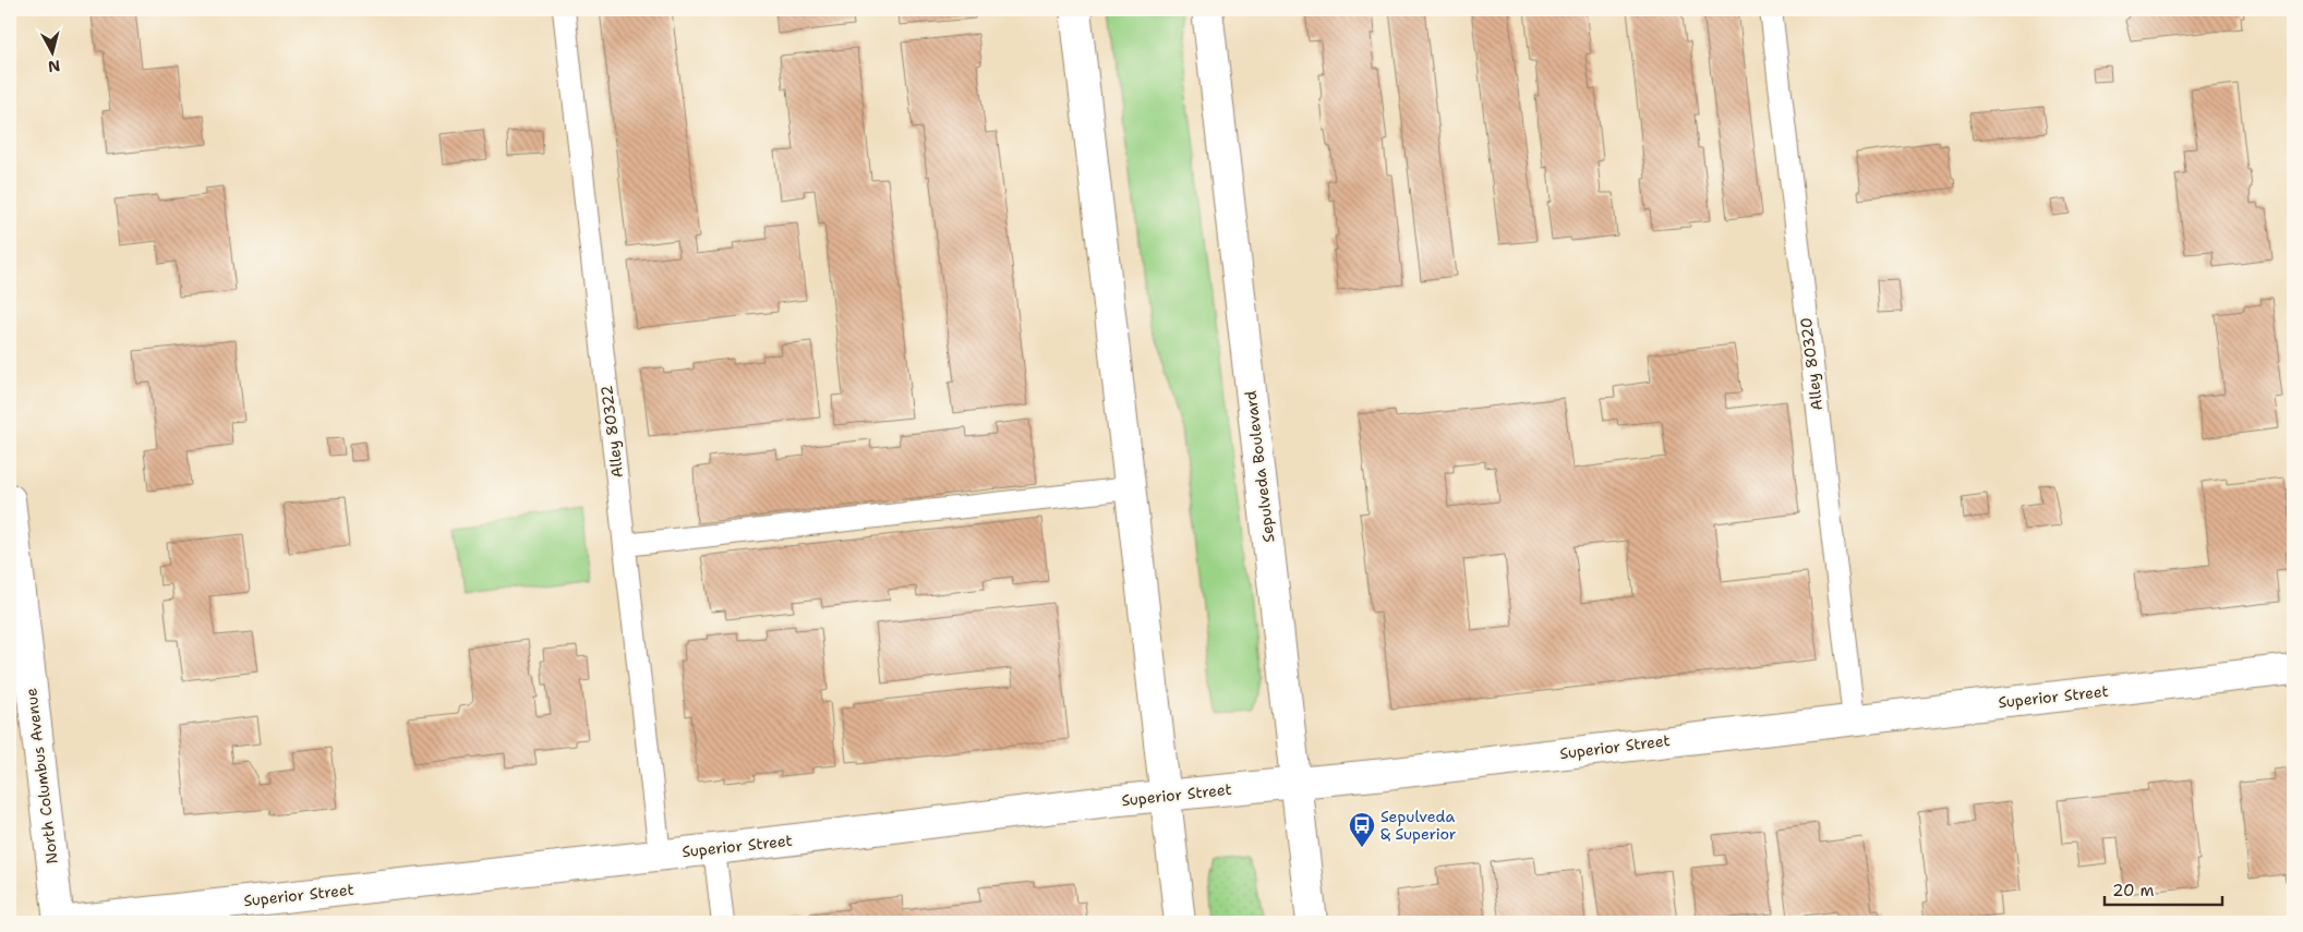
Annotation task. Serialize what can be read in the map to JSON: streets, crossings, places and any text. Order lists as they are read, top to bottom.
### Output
{
  "streets": {
    "street": ["Sepulveda Boulevard", "Superior Street", "North Columbus Avenue"],
    "lane": ["Alley 80320", "Alley 80322"]
  },
  "crossings": [
    ["Alley 80320", "Superior Street"],
    ["Alley 80322", "Superior Street"],
    ["Sepulveda Boulevard", "Superior Street"],
    ["Superior Street", "North Columbus Avenue"]
  ],
  "places": {
    "bus stop": ["Sepulveda & Superior"]
  },
  "scale_bar": "20 m",
  "north": "bottom"
}
